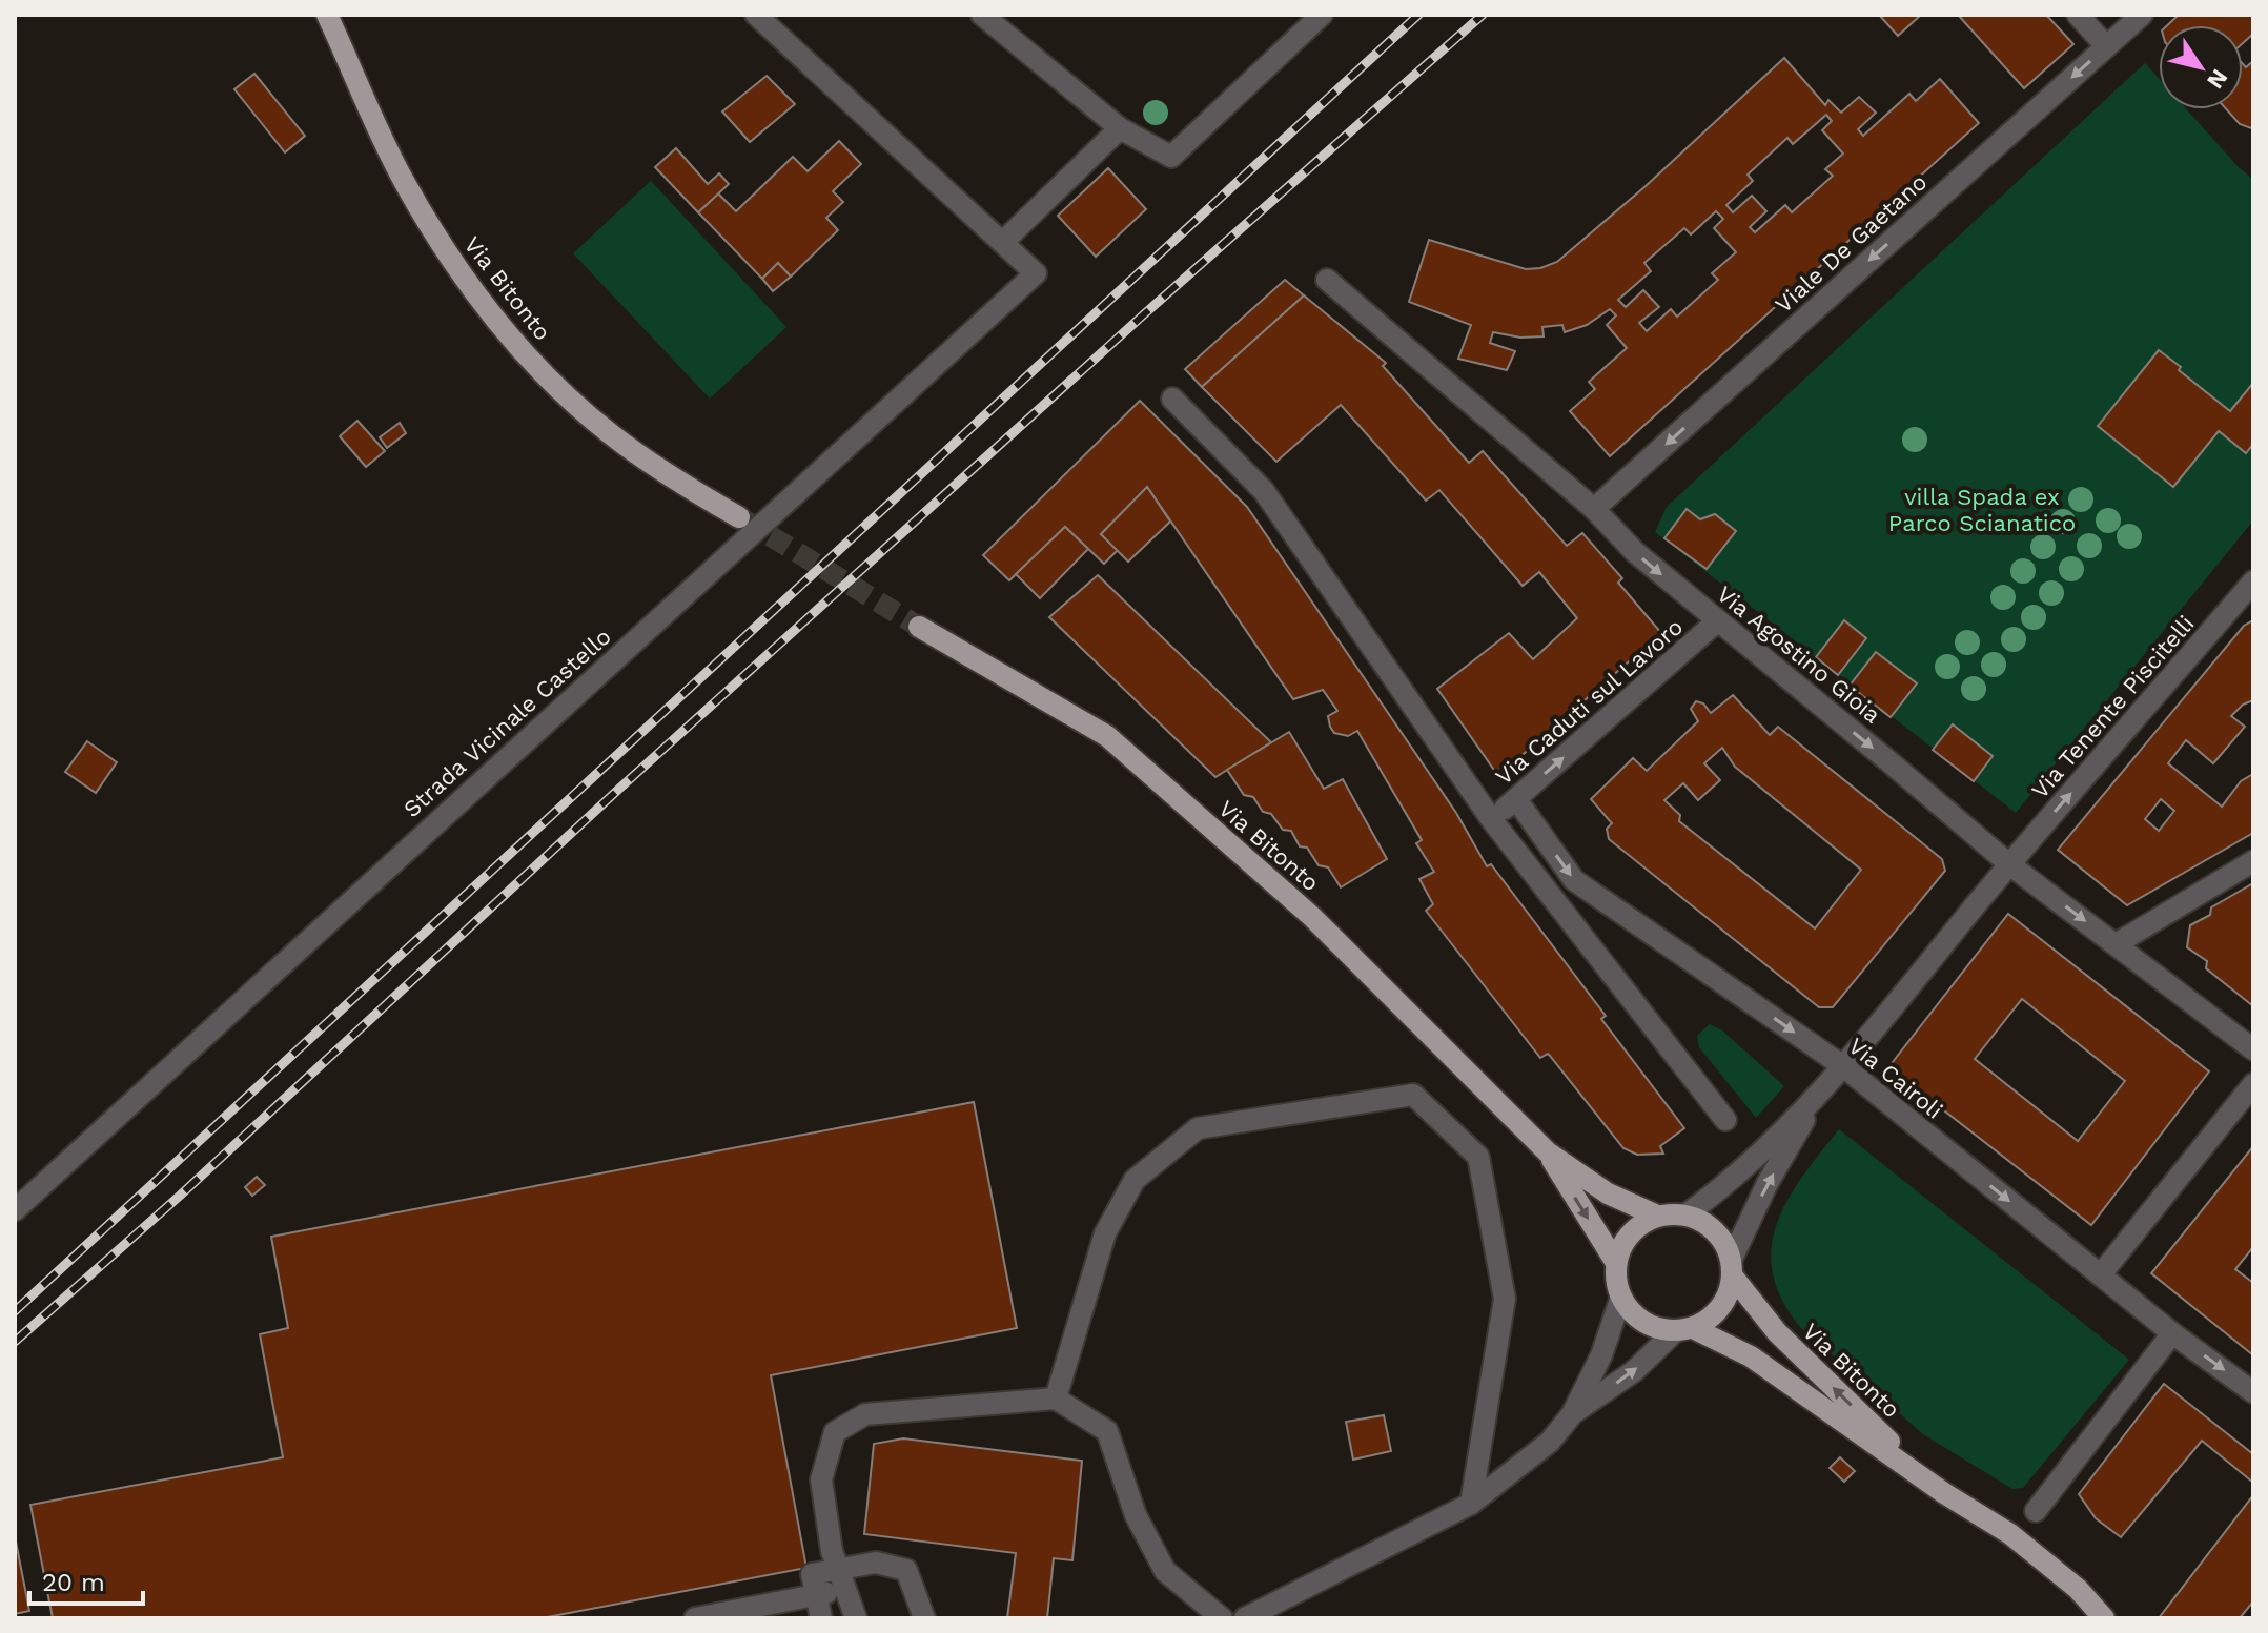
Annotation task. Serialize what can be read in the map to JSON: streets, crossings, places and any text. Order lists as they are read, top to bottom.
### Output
{
  "streets": {
    "main road": ["Via Bitonto"],
    "street": [
      "Viale De Gaetano",
      "Via Agostino Gioia",
      "Via Caduti sul Lavoro",
      "Via Tenente Piscitelli",
      "Strada Vicinale Castello",
      "Via Cairoli"
    ]
  },
  "crossings": [
    ["Viale De Gaetano", "Via Agostino Gioia"],
    ["Via Agostino Gioia", "Via Caduti sul Lavoro"],
    ["Via Agostino Gioia", "Via Tenente Piscitelli"],
    ["Via Caduti sul Lavoro", "Via Cairoli"],
    ["Via Tenente Piscitelli", "Via Cairoli"]
  ],
  "one_way": ["Viale De Gaetano", "Via Agostino Gioia", "Via Caduti sul Lavoro"],
  "parks": ["villa Spada ex Parco Scianatico"],
  "scale_bar": "20 m",
  "north": "bottom right"
}
